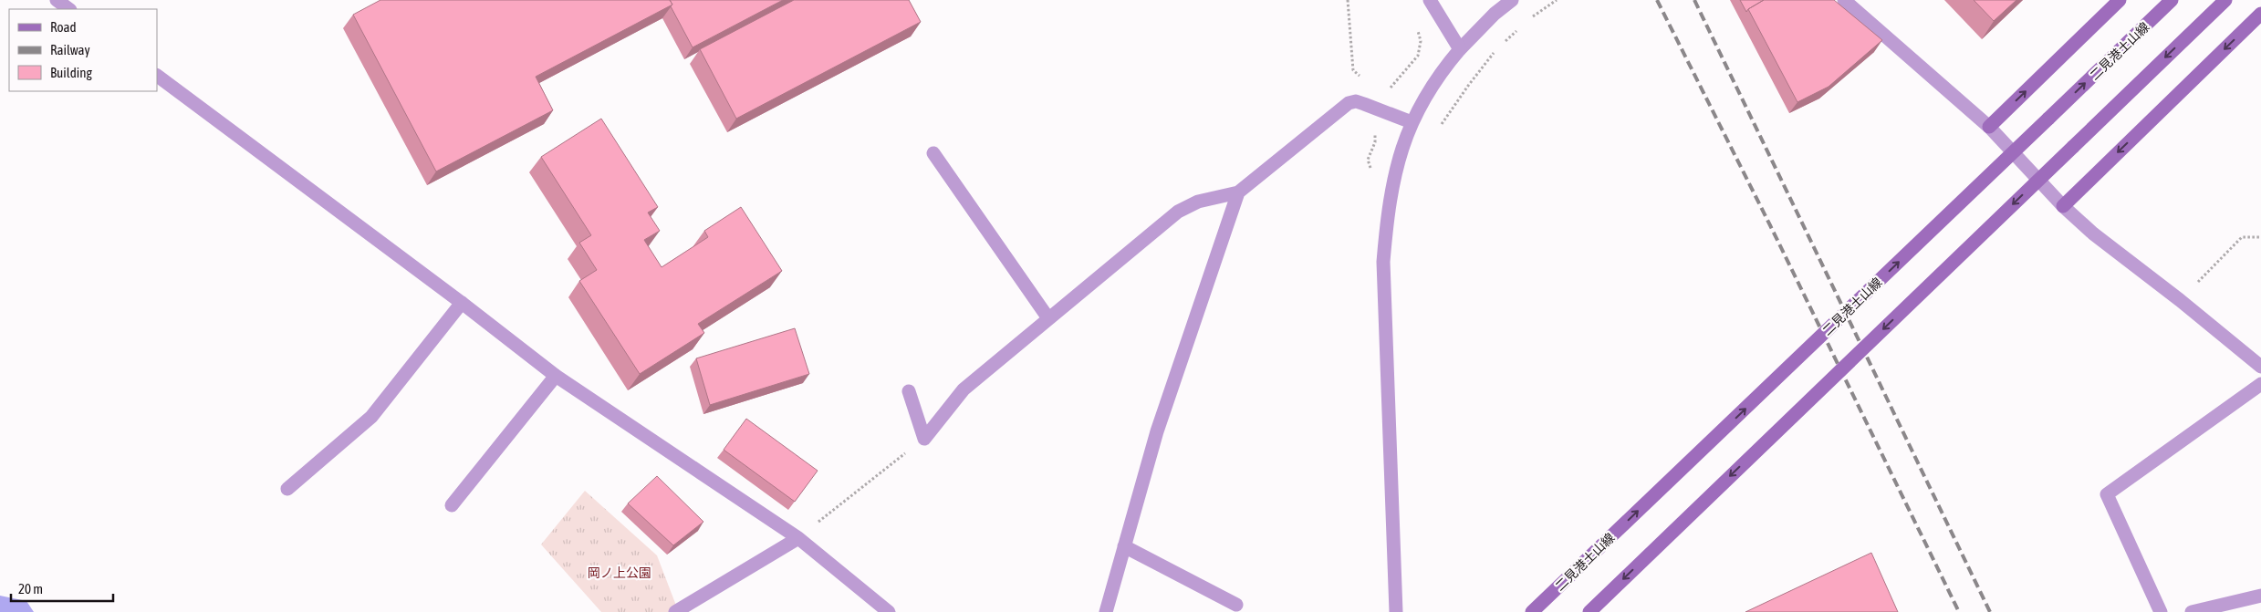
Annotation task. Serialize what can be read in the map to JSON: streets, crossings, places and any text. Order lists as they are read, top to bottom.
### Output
{
  "streets": {
    "main road": ["二見港土山線"]
  },
  "parks": ["岡ノ上公園"],
  "legend": ["Road", "Railway", "Building"],
  "scale_bar": "20 m"
}
